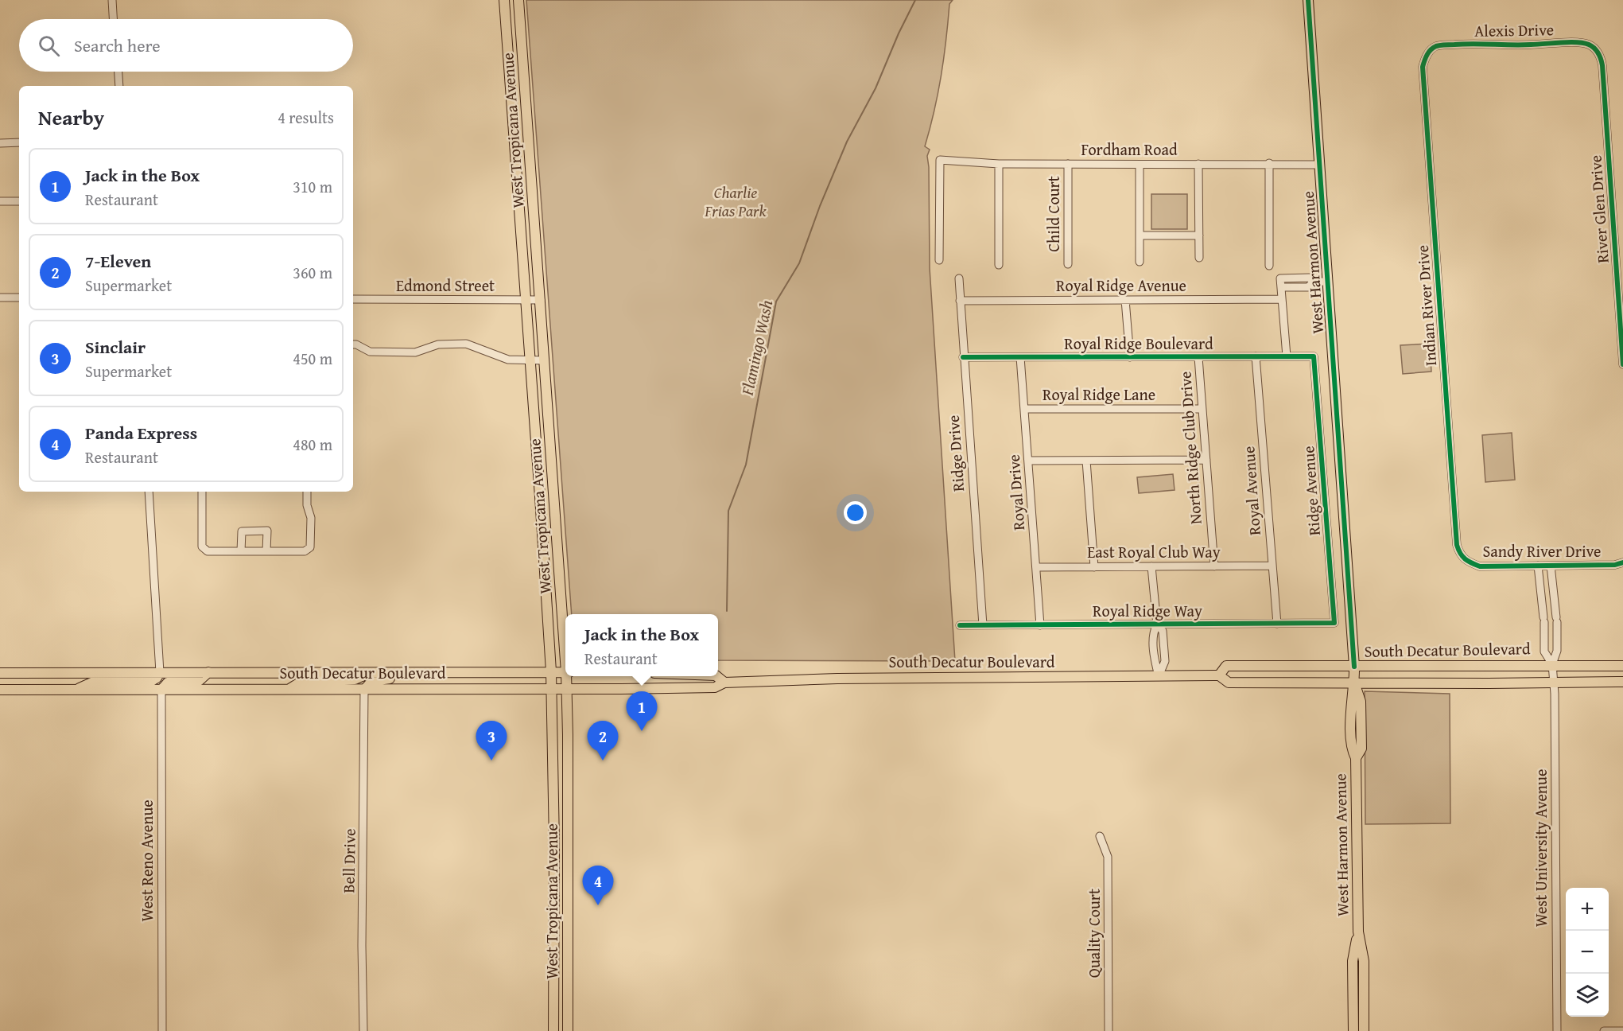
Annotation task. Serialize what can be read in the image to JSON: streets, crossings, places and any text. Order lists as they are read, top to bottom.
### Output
{
  "streets": {
    "main road": ["West Tropicana Avenue", "West Harmon Avenue", "South Decatur Boulevard"],
    "street": [
      "Alexis Drive",
      "Fordham Road",
      "River Glen Drive",
      "Child Court",
      "Edmond Street",
      "Royal Ridge Avenue",
      "Indian River Drive",
      "Royal Ridge Boulevard",
      "Royal Ridge Lane",
      "North Ridge Club Drive",
      "Ridge Drive",
      "Royal Avenue",
      "Ridge Avenue",
      "Royal Drive",
      "Sandy River Drive",
      "East Royal Club Way",
      "Royal Ridge Way",
      "West University Avenue",
      "West Reno Avenue",
      "Bell Drive",
      "Quality Court"
    ]
  },
  "crossings": [
    ["Alexis Drive", "River Glen Drive"],
    ["Alexis Drive", "Indian River Drive"],
    ["West Tropicana Avenue", "Edmond Street"],
    ["West Tropicana Avenue", "South Decatur Boulevard"],
    ["Fordham Road", "Child Court"],
    ["Fordham Road", "West Harmon Avenue"],
    ["West Harmon Avenue", "South Decatur Boulevard"],
    ["Royal Ridge Avenue", "Ridge Drive"],
    ["Indian River Drive", "Sandy River Drive"],
    ["Royal Ridge Boulevard", "North Ridge Club Drive"],
    ["Royal Ridge Boulevard", "Ridge Drive"],
    ["Royal Ridge Boulevard", "Royal Avenue"],
    ["Royal Ridge Boulevard", "Ridge Avenue"],
    ["Royal Ridge Boulevard", "Royal Drive"],
    ["Royal Ridge Lane", "North Ridge Club Drive"],
    ["Royal Ridge Lane", "Royal Drive"],
    ["North Ridge Club Drive", "East Royal Club Way"],
    ["Ridge Drive", "Royal Ridge Way"],
    ["Royal Avenue", "East Royal Club Way"],
    ["Royal Avenue", "Royal Ridge Way"],
    ["Ridge Avenue", "Royal Ridge Way"],
    ["Royal Drive", "East Royal Club Way"],
    ["Royal Drive", "Royal Ridge Way"],
    ["South Decatur Boulevard", "West University Avenue"],
    ["South Decatur Boulevard", "West Reno Avenue"],
    ["South Decatur Boulevard", "Bell Drive"]
  ],
  "water": ["Flamingo Wash"],
  "parks": ["Charlie Frias Park"],
  "page": {
    "search": "Search here",
    "heading": ["Nearby", "4 results"],
    "list": [
      {
        "mark": "1",
        "name": "Jack in the Box",
        "note": "Restaurant",
        "value": "310 m"
      },
      {
        "mark": "2",
        "name": "7-Eleven",
        "note": "Supermarket",
        "value": "360 m"
      },
      {
        "mark": "3",
        "name": "Sinclair",
        "note": "Supermarket",
        "value": "450 m"
      },
      {
        "mark": "4",
        "name": "Panda Express",
        "note": "Restaurant",
        "value": "480 m"
      }
    ],
    "popup": ["Jack in the Box", "Restaurant"],
    "pins": [
      "1",
      "2",
      "3",
      "4"
    ],
    "map_buttons": ["+", "−"]
  }
}
